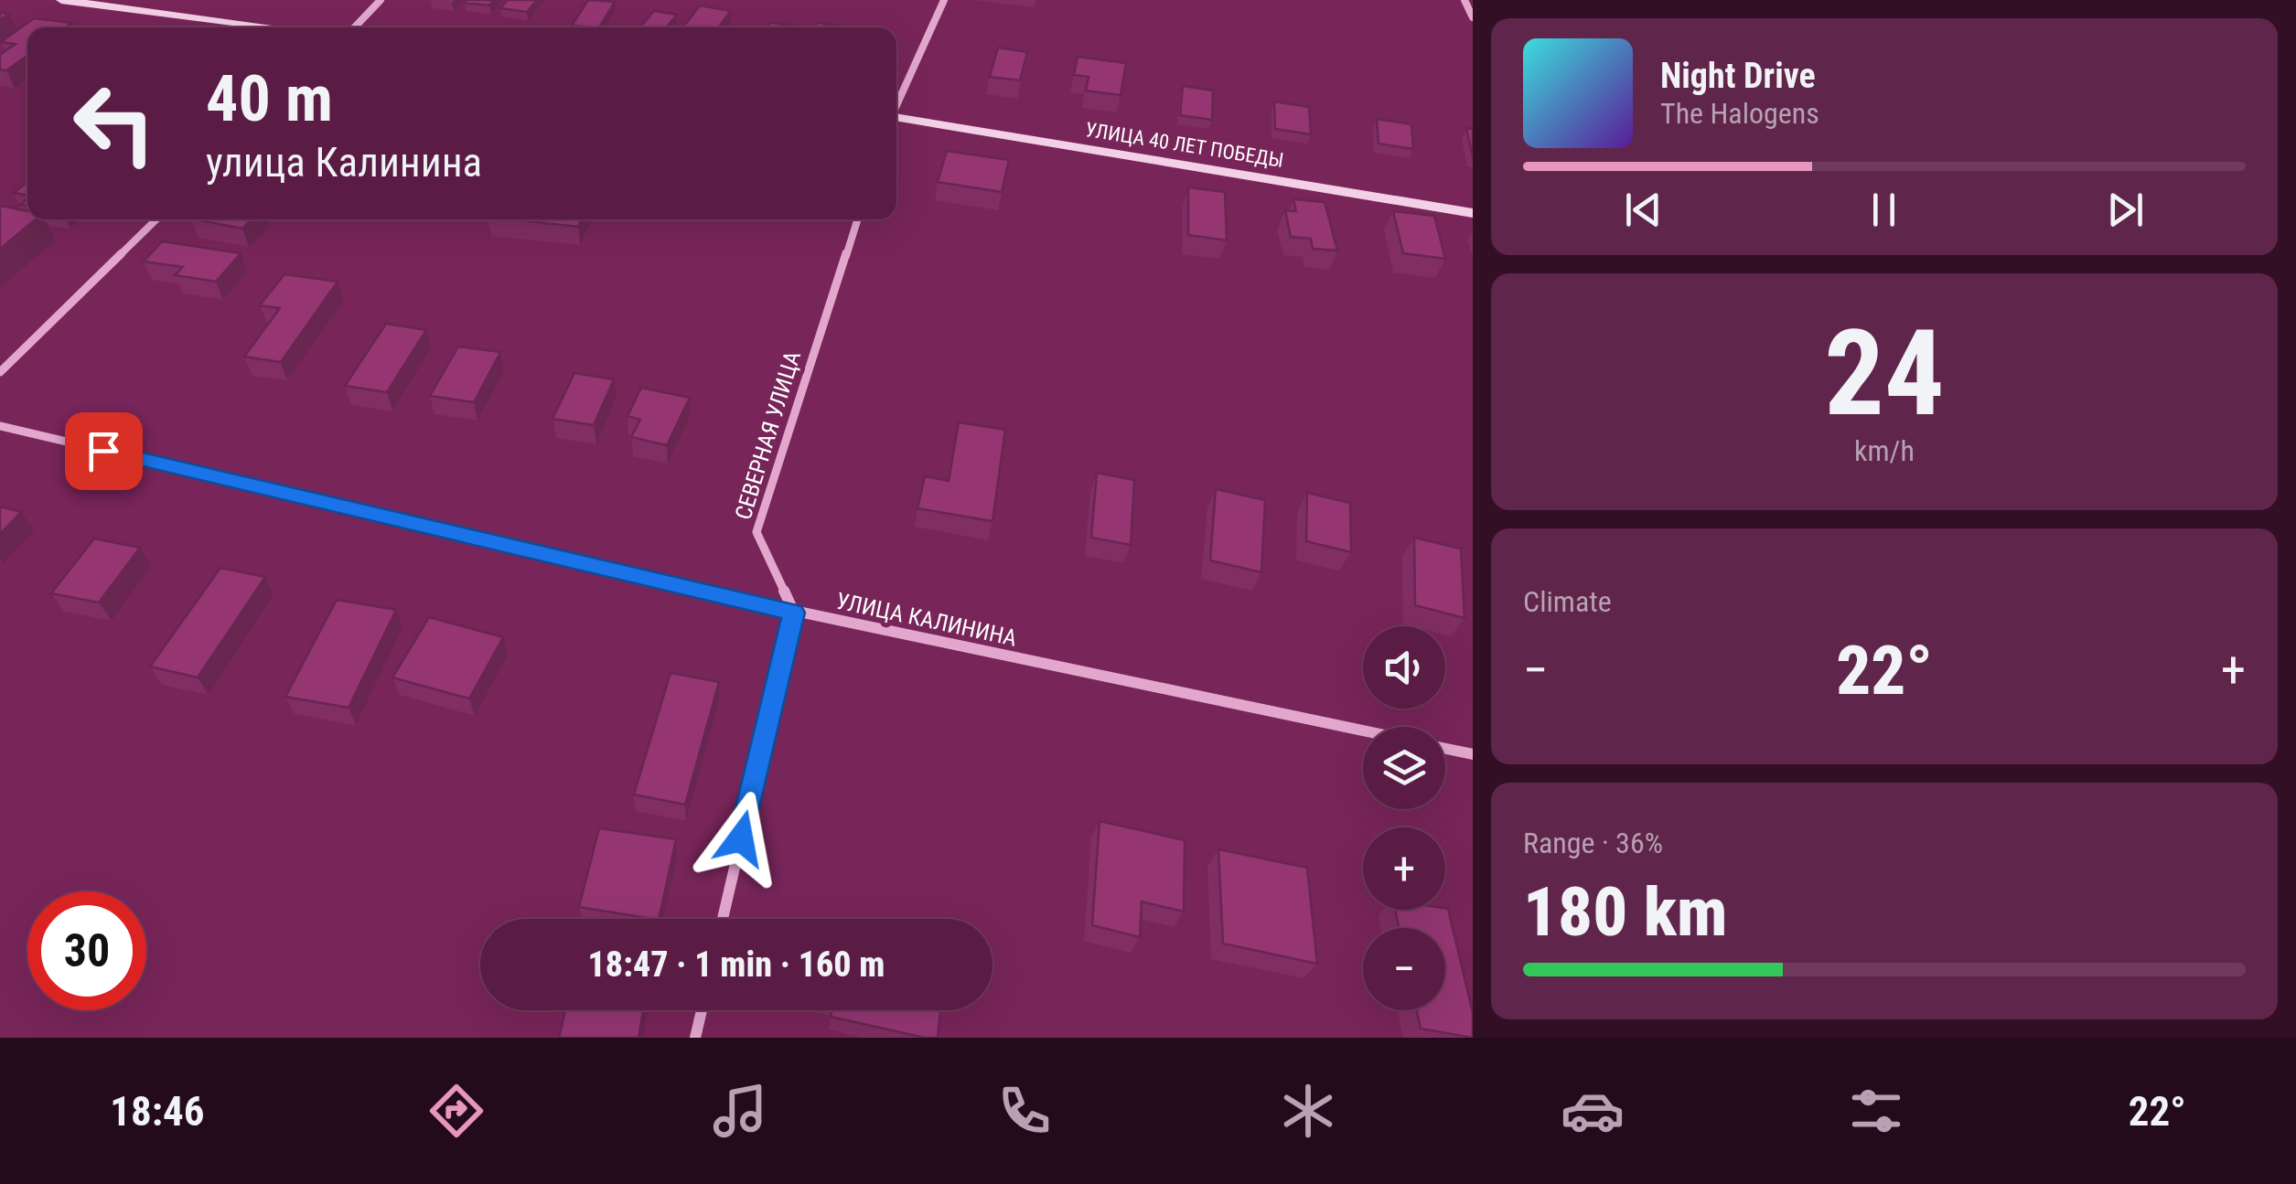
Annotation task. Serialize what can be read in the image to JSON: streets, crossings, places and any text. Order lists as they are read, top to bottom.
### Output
{
  "streets": {
    "main road": ["УЛИЦА 40 ЛЕТ ПОБЕДЫ"],
    "street": ["СЕВЕРНАЯ УЛИЦА", "УЛИЦА КАЛИНИНА"]
  },
  "crossings": [
    ["СЕВЕРНАЯ УЛИЦА", "УЛИЦА КАЛИНИНА"]
  ],
  "page": {
    "turn": ["40 m", "улица Калинина"],
    "song": ["Night Drive", "The Halogens"],
    "tile": [
      ["24", "km/h"],
      "Climate",
      ["Range · 36%", "180 km"]
    ],
    "map_buttons": ["+", "−"],
    "heat": ["−", "22°", "+"],
    "limit": "30",
    "trip": "18:47 · 1 min · 160 m",
    "tabs": ["18:46", "22°"]
  }
}
